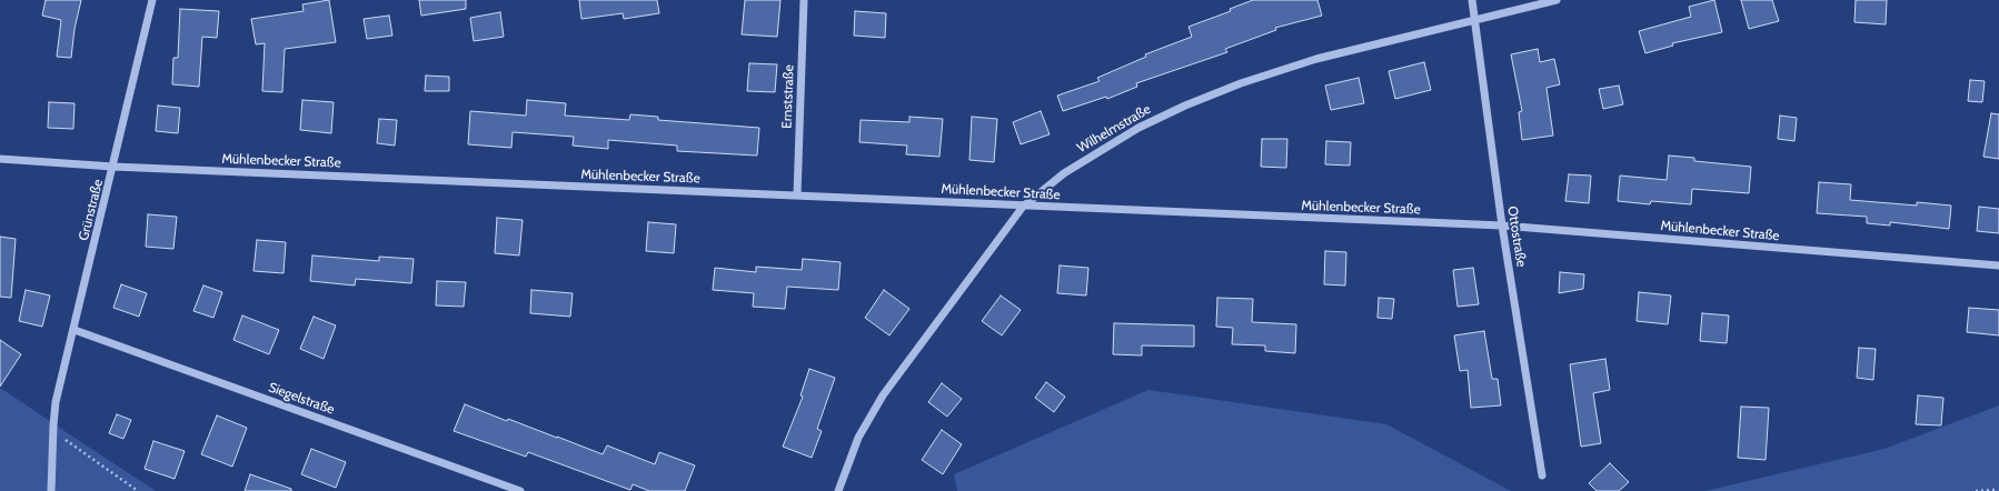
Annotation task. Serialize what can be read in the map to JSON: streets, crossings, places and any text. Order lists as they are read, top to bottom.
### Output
{
  "streets": {
    "street": [
      "Ernststraße",
      "Wilhelmstraße",
      "Mühlenbecker Straße",
      "Grünstraße",
      "Ottostraße",
      "Siegelstraße"
    ]
  },
  "crossings": [
    ["Ernststraße", "Mühlenbecker Straße"],
    ["Wilhelmstraße", "Mühlenbecker Straße"],
    ["Wilhelmstraße", "Ottostraße"],
    ["Mühlenbecker Straße", "Grünstraße"],
    ["Mühlenbecker Straße", "Ottostraße"],
    ["Grünstraße", "Siegelstraße"]
  ]
}
